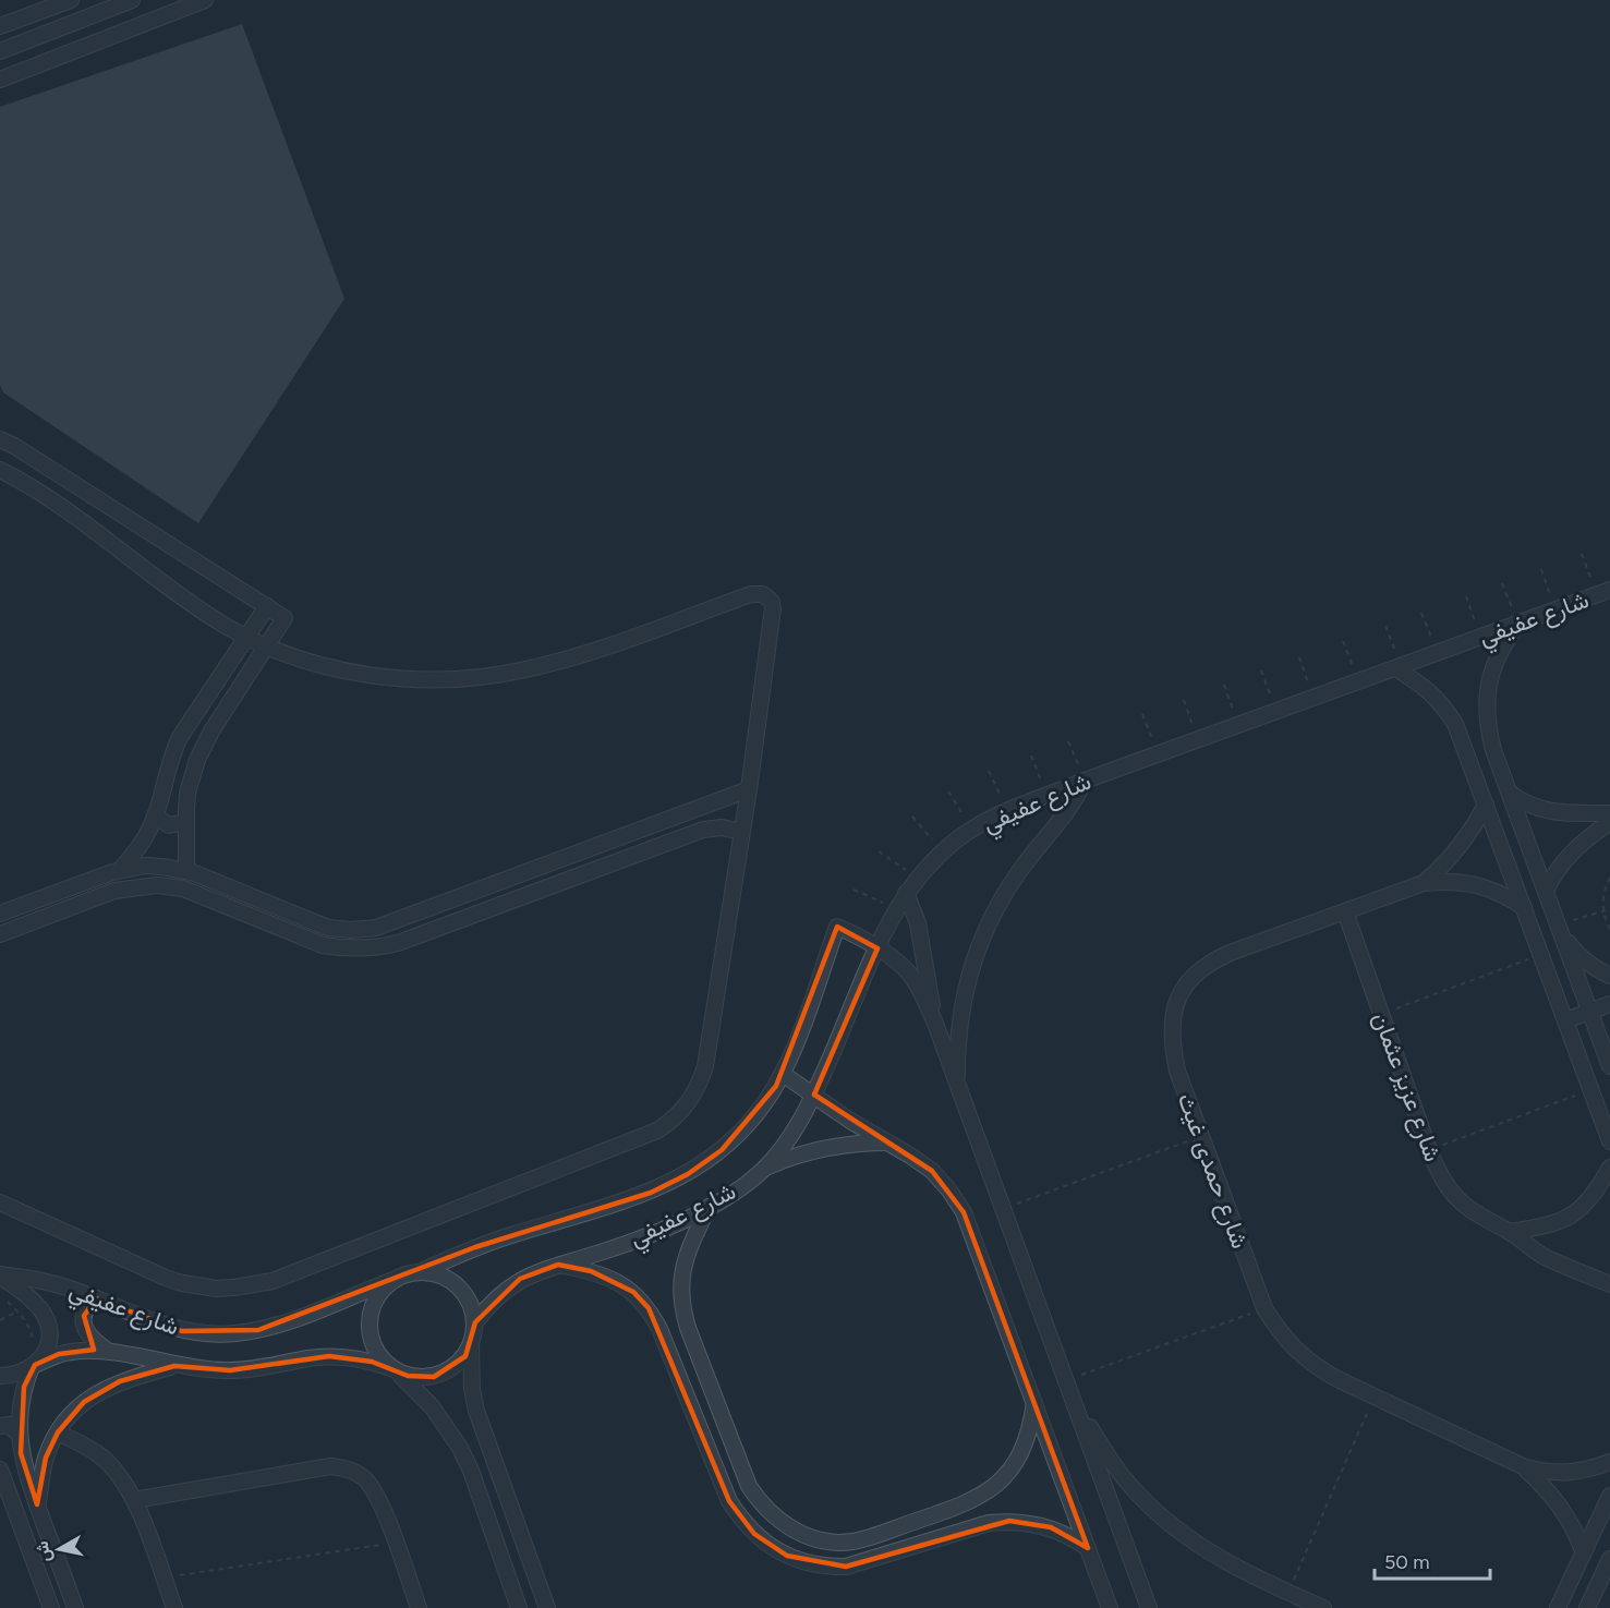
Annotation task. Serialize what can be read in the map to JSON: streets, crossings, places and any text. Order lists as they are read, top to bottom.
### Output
{
  "streets": {
    "street": ["شارع عفيفي", "شارع عزيز عثمان", "شارع حمدى غيث"]
  },
  "crossings": [
    ["شارع عزيز عثمان", "شارع حمدى غيث"]
  ],
  "scale_bar": "50 m",
  "north": "left"
}
